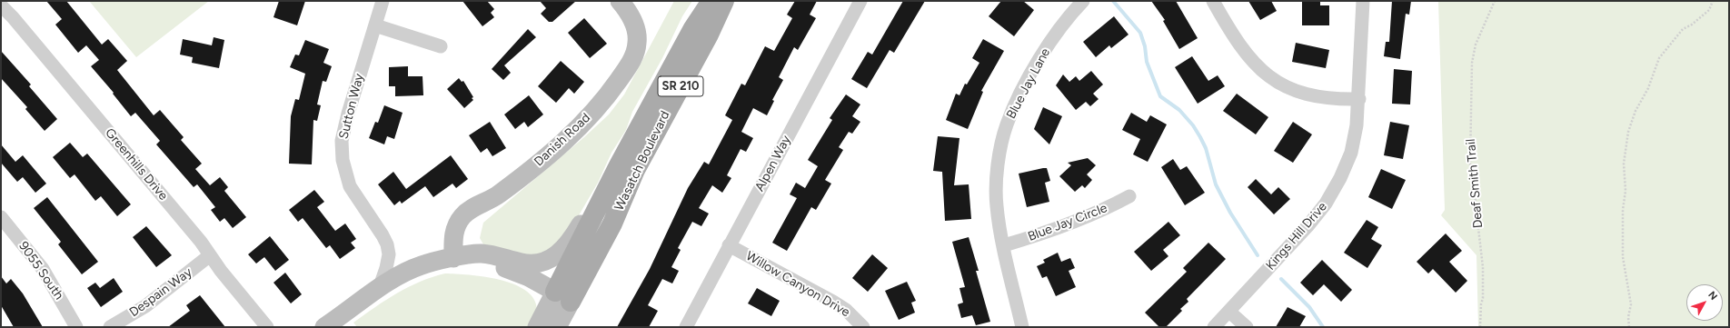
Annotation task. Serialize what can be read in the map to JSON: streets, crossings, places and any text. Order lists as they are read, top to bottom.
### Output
{
  "streets": {
    "main road": ["SR 210", "Danish Road", "Wasatch Boulevard"],
    "street": [
      "Blue Jay Lane",
      "Sutton Way",
      "Alpen Way",
      "Greenhills Drive",
      "Blue Jay Circle",
      "Kings Hill Drive",
      "9055 South",
      "Willow Canyon Drive",
      "Despain Way"
    ],
    "path": ["Deaf Smith Trail"]
  },
  "crossings": [
    ["Blue Jay Lane", "Blue Jay Circle"],
    ["SR 210", "Wasatch Boulevard"],
    ["Sutton Way", "Wasatch Boulevard"],
    ["Danish Road", "Wasatch Boulevard"],
    ["Alpen Way", "Willow Canyon Drive"],
    ["Greenhills Drive", "Despain Way"]
  ],
  "north": "top right"
}
